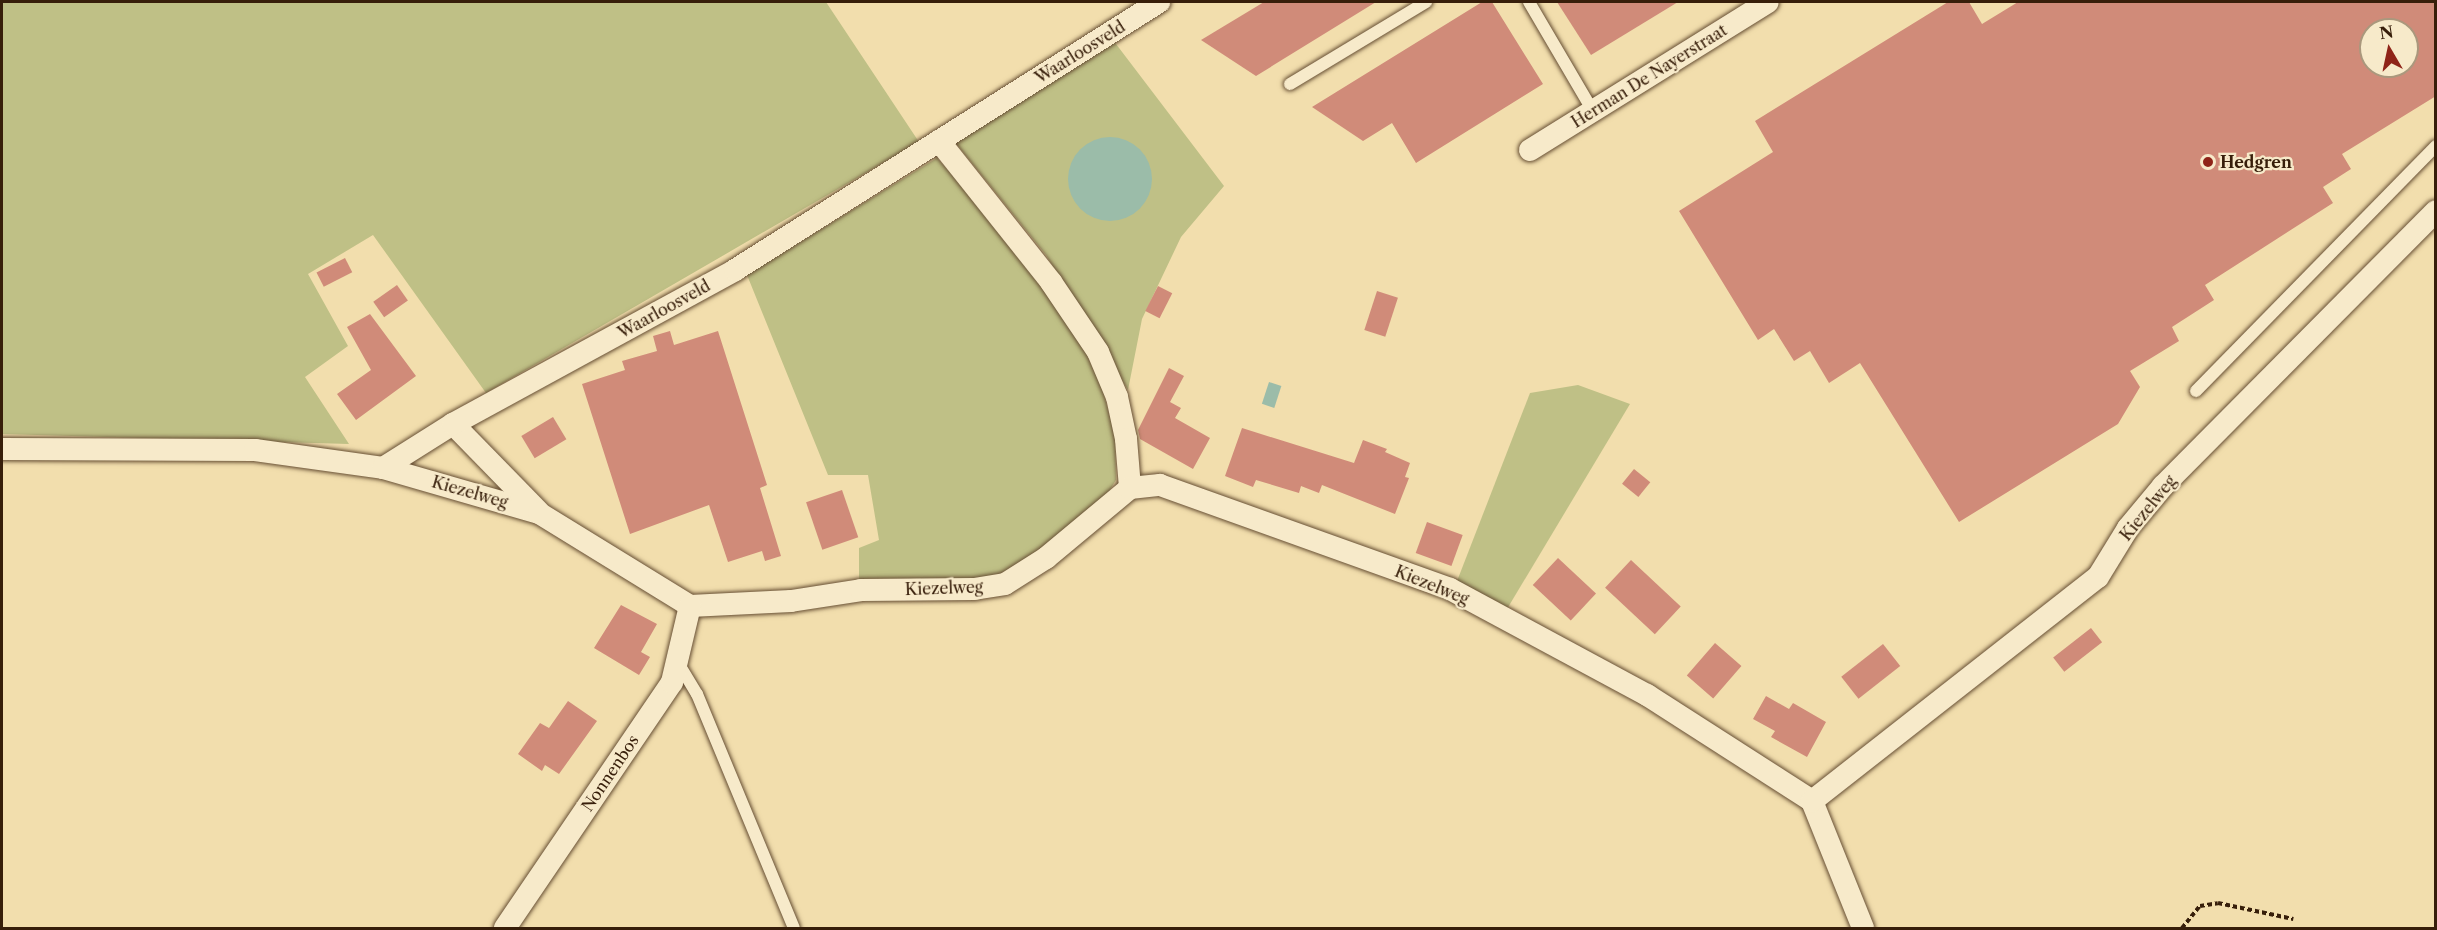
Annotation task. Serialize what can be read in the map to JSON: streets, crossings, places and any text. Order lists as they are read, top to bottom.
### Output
{
  "streets": {
    "street": [
      "Waarloosveld",
      "Herman De Nayerstraat",
      "Kiezelweg",
      "Nonnenbos"
    ]
  },
  "crossings": [
    ["Waarloosveld", "Kiezelweg"],
    ["Kiezelweg", "Nonnenbos"]
  ],
  "places": ["Hedgren"],
  "north": "top"
}
